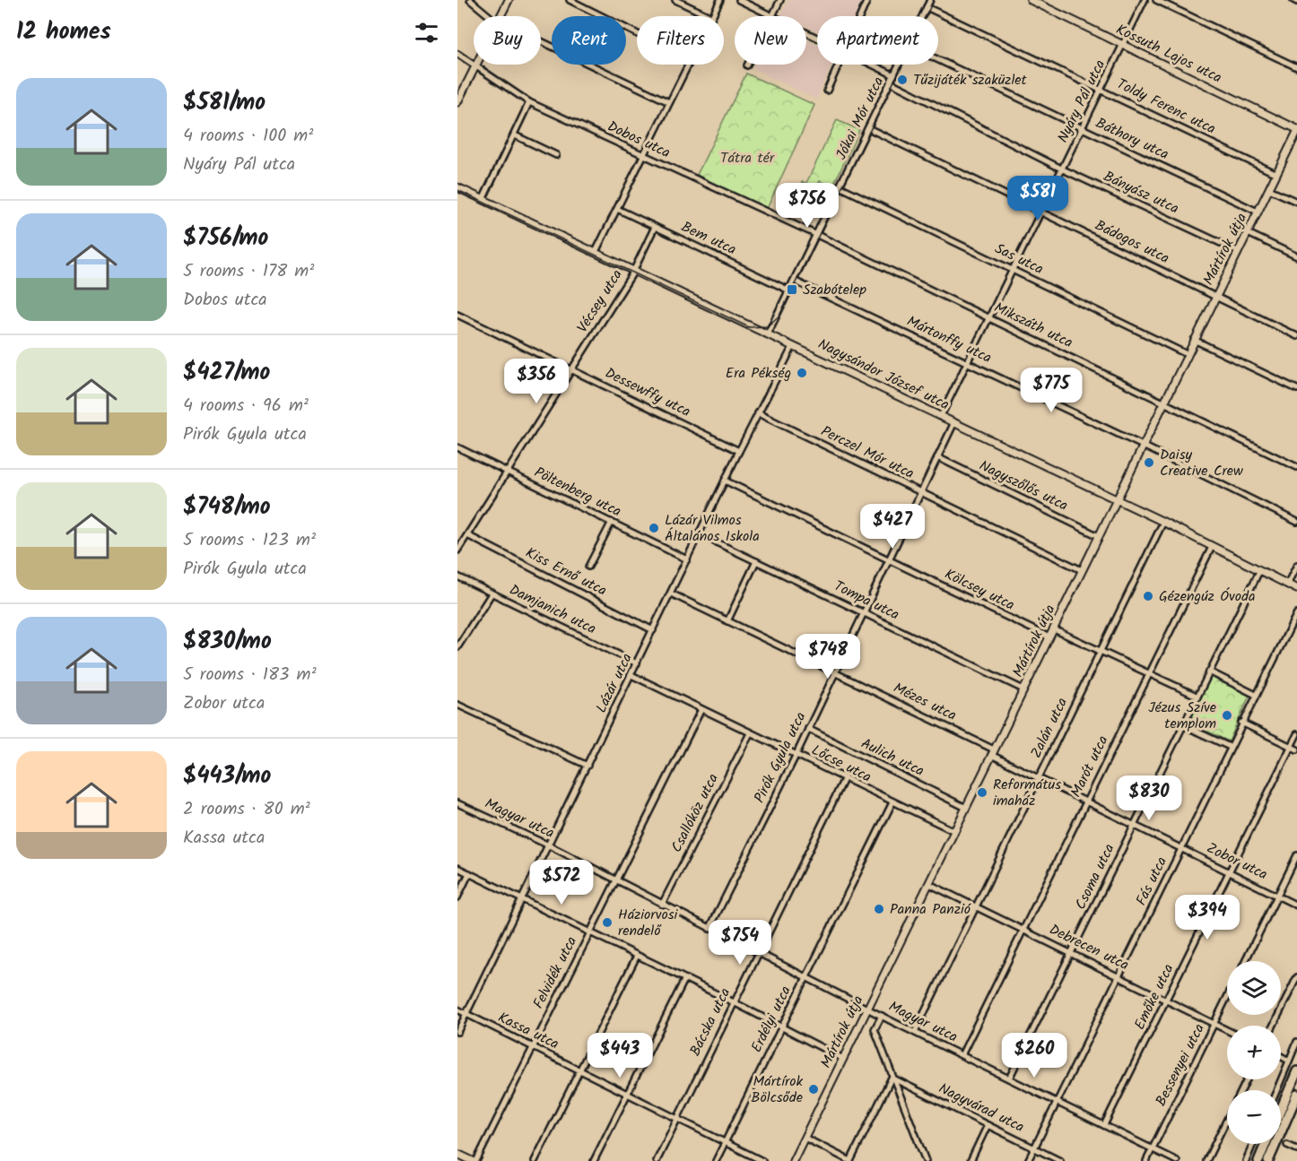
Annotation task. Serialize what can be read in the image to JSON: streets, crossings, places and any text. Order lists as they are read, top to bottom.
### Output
{
  "streets": {
    "street": [
      "Kossuth Lajos utca",
      "Nyáry Pál utca",
      "Toldy Ferenc utca",
      "Jókai Mór utca",
      "Báthory utca",
      "Dobos utca",
      "Bányász utca",
      "Bem utca",
      "Bádogos utca",
      "Mártírok útja",
      "Sas utca",
      "Vécsey utca",
      "Mikszáth utca",
      "Mártonffy utca",
      "Nagysándor József utca",
      "Dessewffy utca",
      "Perczel Mór utca",
      "Nagyszőlős utca",
      "Pöltenberg utca",
      "Kiss Ernő utca",
      "Kölcsey utca",
      "Tompa utca",
      "Damjanich utca",
      "Lázár utca",
      "Mézes utca",
      "Zalán utca",
      "Pirók Gyula utca",
      "Aulich utca",
      "Lőcse utca",
      "Marót utca",
      "Csallóköz utca",
      "Magyar utca",
      "Zobor utca",
      "Csoma utca",
      "Fás utca",
      "Debrecen utca",
      "Felvidék utca",
      "Emőke utca",
      "Erdélyi utca",
      "Bácska utca",
      "Kassa utca",
      "Bessenyei utca",
      "Nagyvárad utca"
    ]
  },
  "crossings": [
    ["Kossuth Lajos utca", "Nyáry Pál utca"],
    ["Kossuth Lajos utca", "Mártírok útja"],
    ["Nyáry Pál utca", "Toldy Ferenc utca"],
    ["Nyáry Pál utca", "Báthory utca"],
    ["Nyáry Pál utca", "Bányász utca"],
    ["Nyáry Pál utca", "Bádogos utca"],
    ["Nyáry Pál utca", "Sas utca"],
    ["Nyáry Pál utca", "Mikszáth utca"],
    ["Nyáry Pál utca", "Mártonffy utca"],
    ["Nyáry Pál utca", "Nagysándor József utca"],
    ["Toldy Ferenc utca", "Jókai Mór utca"],
    ["Toldy Ferenc utca", "Mártírok útja"],
    ["Jókai Mór utca", "Dobos utca"],
    ["Jókai Mór utca", "Bányász utca"],
    ["Jókai Mór utca", "Bem utca"],
    ["Jókai Mór utca", "Bádogos utca"],
    ["Jókai Mór utca", "Sas utca"],
    ["Jókai Mór utca", "Mikszáth utca"],
    ["Jókai Mór utca", "Mártonffy utca"],
    ["Jókai Mór utca", "Nagysándor József utca"],
    ["Báthory utca", "Mártírok útja"],
    ["Dobos utca", "Mikszáth utca"],
    ["Bányász utca", "Mártírok útja"],
    ["Bem utca", "Vécsey utca"],
    ["Bádogos utca", "Mártírok útja"],
    ["Mártírok útja", "Sas utca"],
    ["Mártírok útja", "Mikszáth utca"],
    ["Mártírok útja", "Mártonffy utca"],
    ["Mártírok útja", "Nagysándor József utca"],
    ["Mártírok útja", "Perczel Mór utca"],
    ["Mártírok útja", "Nagyszőlős utca"],
    ["Mártírok útja", "Kölcsey utca"],
    ["Mártírok útja", "Tompa utca"],
    ["Mártírok útja", "Mézes utca"],
    ["Mártírok útja", "Aulich utca"],
    ["Mártírok útja", "Lőcse utca"],
    ["Mártírok útja", "Magyar utca"],
    ["Mártírok útja", "Zobor utca"],
    ["Mártírok útja", "Debrecen utca"],
    ["Vécsey utca", "Nagysándor József utca"],
    ["Vécsey utca", "Dessewffy utca"],
    ["Vécsey utca", "Pöltenberg utca"],
    ["Vécsey utca", "Kiss Ernő utca"],
    ["Nagysándor József utca", "Lázár utca"],
    ["Nagysándor József utca", "Zalán utca"],
    ["Nagysándor József utca", "Pirók Gyula utca"],
    ["Nagysándor József utca", "Marót utca"],
    ["Nagysándor József utca", "Csoma utca"],
    ["Dessewffy utca", "Lázár utca"],
    ["Perczel Mór utca", "Lázár utca"],
    ["Perczel Mór utca", "Pirók Gyula utca"],
    ["Nagyszőlős utca", "Pirók Gyula utca"],
    ["Pöltenberg utca", "Lázár utca"],
    ["Kiss Ernő utca", "Lázár utca"],
    ["Kölcsey utca", "Lázár utca"],
    ["Kölcsey utca", "Pirók Gyula utca"],
    ["Tompa utca", "Lázár utca"],
    ["Tompa utca", "Pirók Gyula utca"],
    ["Damjanich utca", "Lázár utca"],
    ["Lázár utca", "Mézes utca"],
    ["Lázár utca", "Lőcse utca"],
    ["Lázár utca", "Magyar utca"],
    ["Lázár utca", "Kassa utca"],
    ["Mézes utca", "Pirók Gyula utca"],
    ["Mézes utca", "Zobor utca"],
    ["Zalán utca", "Magyar utca"],
    ["Zalán utca", "Zobor utca"],
    ["Zalán utca", "Debrecen utca"],
    ["Pirók Gyula utca", "Aulich utca"],
    ["Pirók Gyula utca", "Lőcse utca"],
    ["Pirók Gyula utca", "Magyar utca"],
    ["Lőcse utca", "Csallóköz utca"],
    ["Lőcse utca", "Felvidék utca"],
    ["Lőcse utca", "Erdélyi utca"],
    ["Lőcse utca", "Bácska utca"],
    ["Marót utca", "Magyar utca"],
    ["Marót utca", "Zobor utca"],
    ["Marót utca", "Debrecen utca"],
    ["Csallóköz utca", "Magyar utca"],
    ["Magyar utca", "Csoma utca"],
    ["Magyar utca", "Fás utca"],
    ["Magyar utca", "Felvidék utca"],
    ["Magyar utca", "Emőke utca"],
    ["Magyar utca", "Erdélyi utca"],
    ["Magyar utca", "Bácska utca"],
    ["Magyar utca", "Bessenyei utca"],
    ["Zobor utca", "Csoma utca"],
    ["Zobor utca", "Fás utca"],
    ["Zobor utca", "Emőke utca"],
    ["Csoma utca", "Debrecen utca"],
    ["Fás utca", "Debrecen utca"],
    ["Fás utca", "Nagyvárad utca"],
    ["Debrecen utca", "Emőke utca"],
    ["Debrecen utca", "Bessenyei utca"],
    ["Felvidék utca", "Kassa utca"],
    ["Erdélyi utca", "Kassa utca"],
    ["Bácska utca", "Kassa utca"]
  ],
  "parks": ["Tátra tér"],
  "places": {
    "other": [
      "Tűzijáték szaküzlet",
      "Era Pékség",
      "Daisy Creative Crew",
      "Lázár Vilmos Általános Iskola",
      "Gézengúz Óvoda",
      "Jézus Szíve templom",
      "Református imaház",
      "Panna Panzió",
      "Háziorvosi rendelő",
      "Mártírok Bölcsőde"
    ],
    "transit": ["Szabótelep"]
  },
  "page": {
    "heading": "12 homes",
    "chip": [
      "Buy",
      "Rent",
      "Filters",
      "New",
      "Apartment"
    ],
    "list": [
      {
        "name": "$581/mo",
        "note": "4 rooms · 100 m² · Nyáry Pál utca"
      },
      {
        "name": "$756/mo",
        "note": "5 rooms · 178 m² · Dobos utca"
      },
      {
        "name": "$427/mo",
        "note": "4 rooms · 96 m² · Pirók Gyula utca"
      },
      {
        "name": "$748/mo",
        "note": "5 rooms · 123 m² · Pirók Gyula utca"
      },
      {
        "name": "$830/mo",
        "note": "5 rooms · 183 m² · Zobor utca"
      },
      {
        "name": "$443/mo",
        "note": "2 rooms · 80 m² · Kassa utca"
      }
    ],
    "price": [
      "$581",
      "$756",
      "$356",
      "$775",
      "$427",
      "$748",
      "$830",
      "$572",
      "$394",
      "$754",
      "$443",
      "$260"
    ],
    "map_buttons": ["+", "−"]
  }
}
